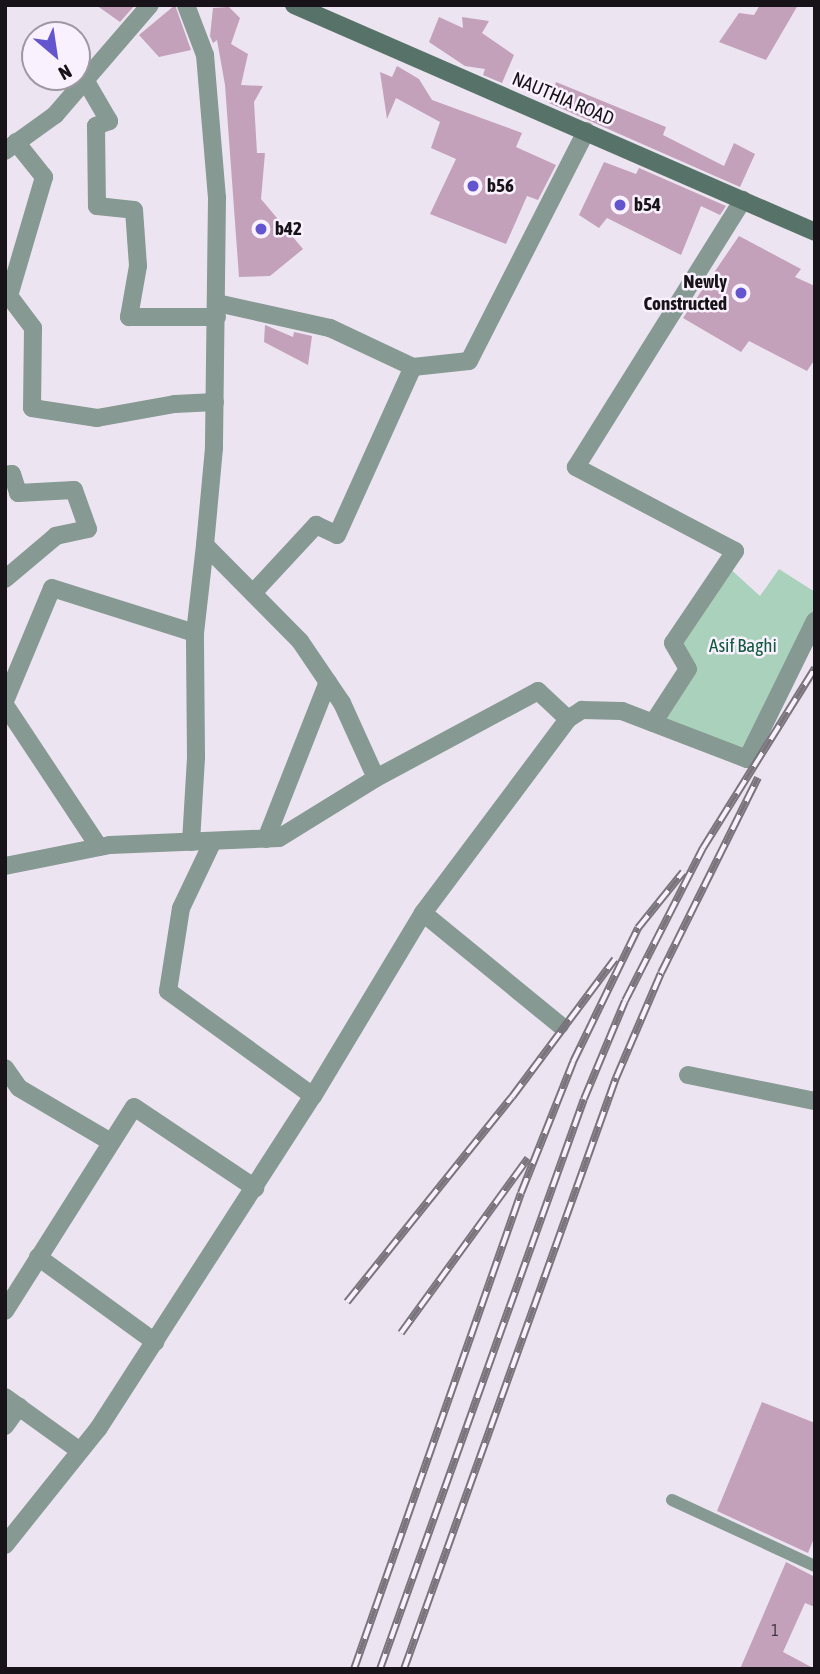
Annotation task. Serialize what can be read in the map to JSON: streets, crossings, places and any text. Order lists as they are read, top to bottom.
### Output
{
  "streets": {
    "main road": ["NAUTHIA ROAD"]
  },
  "parks": ["Asif Baghi"],
  "places": [
    "b56",
    "b54",
    "b42",
    "Newly Constructed"
  ],
  "house_numbers": ["1"],
  "north": "bottom right"
}
